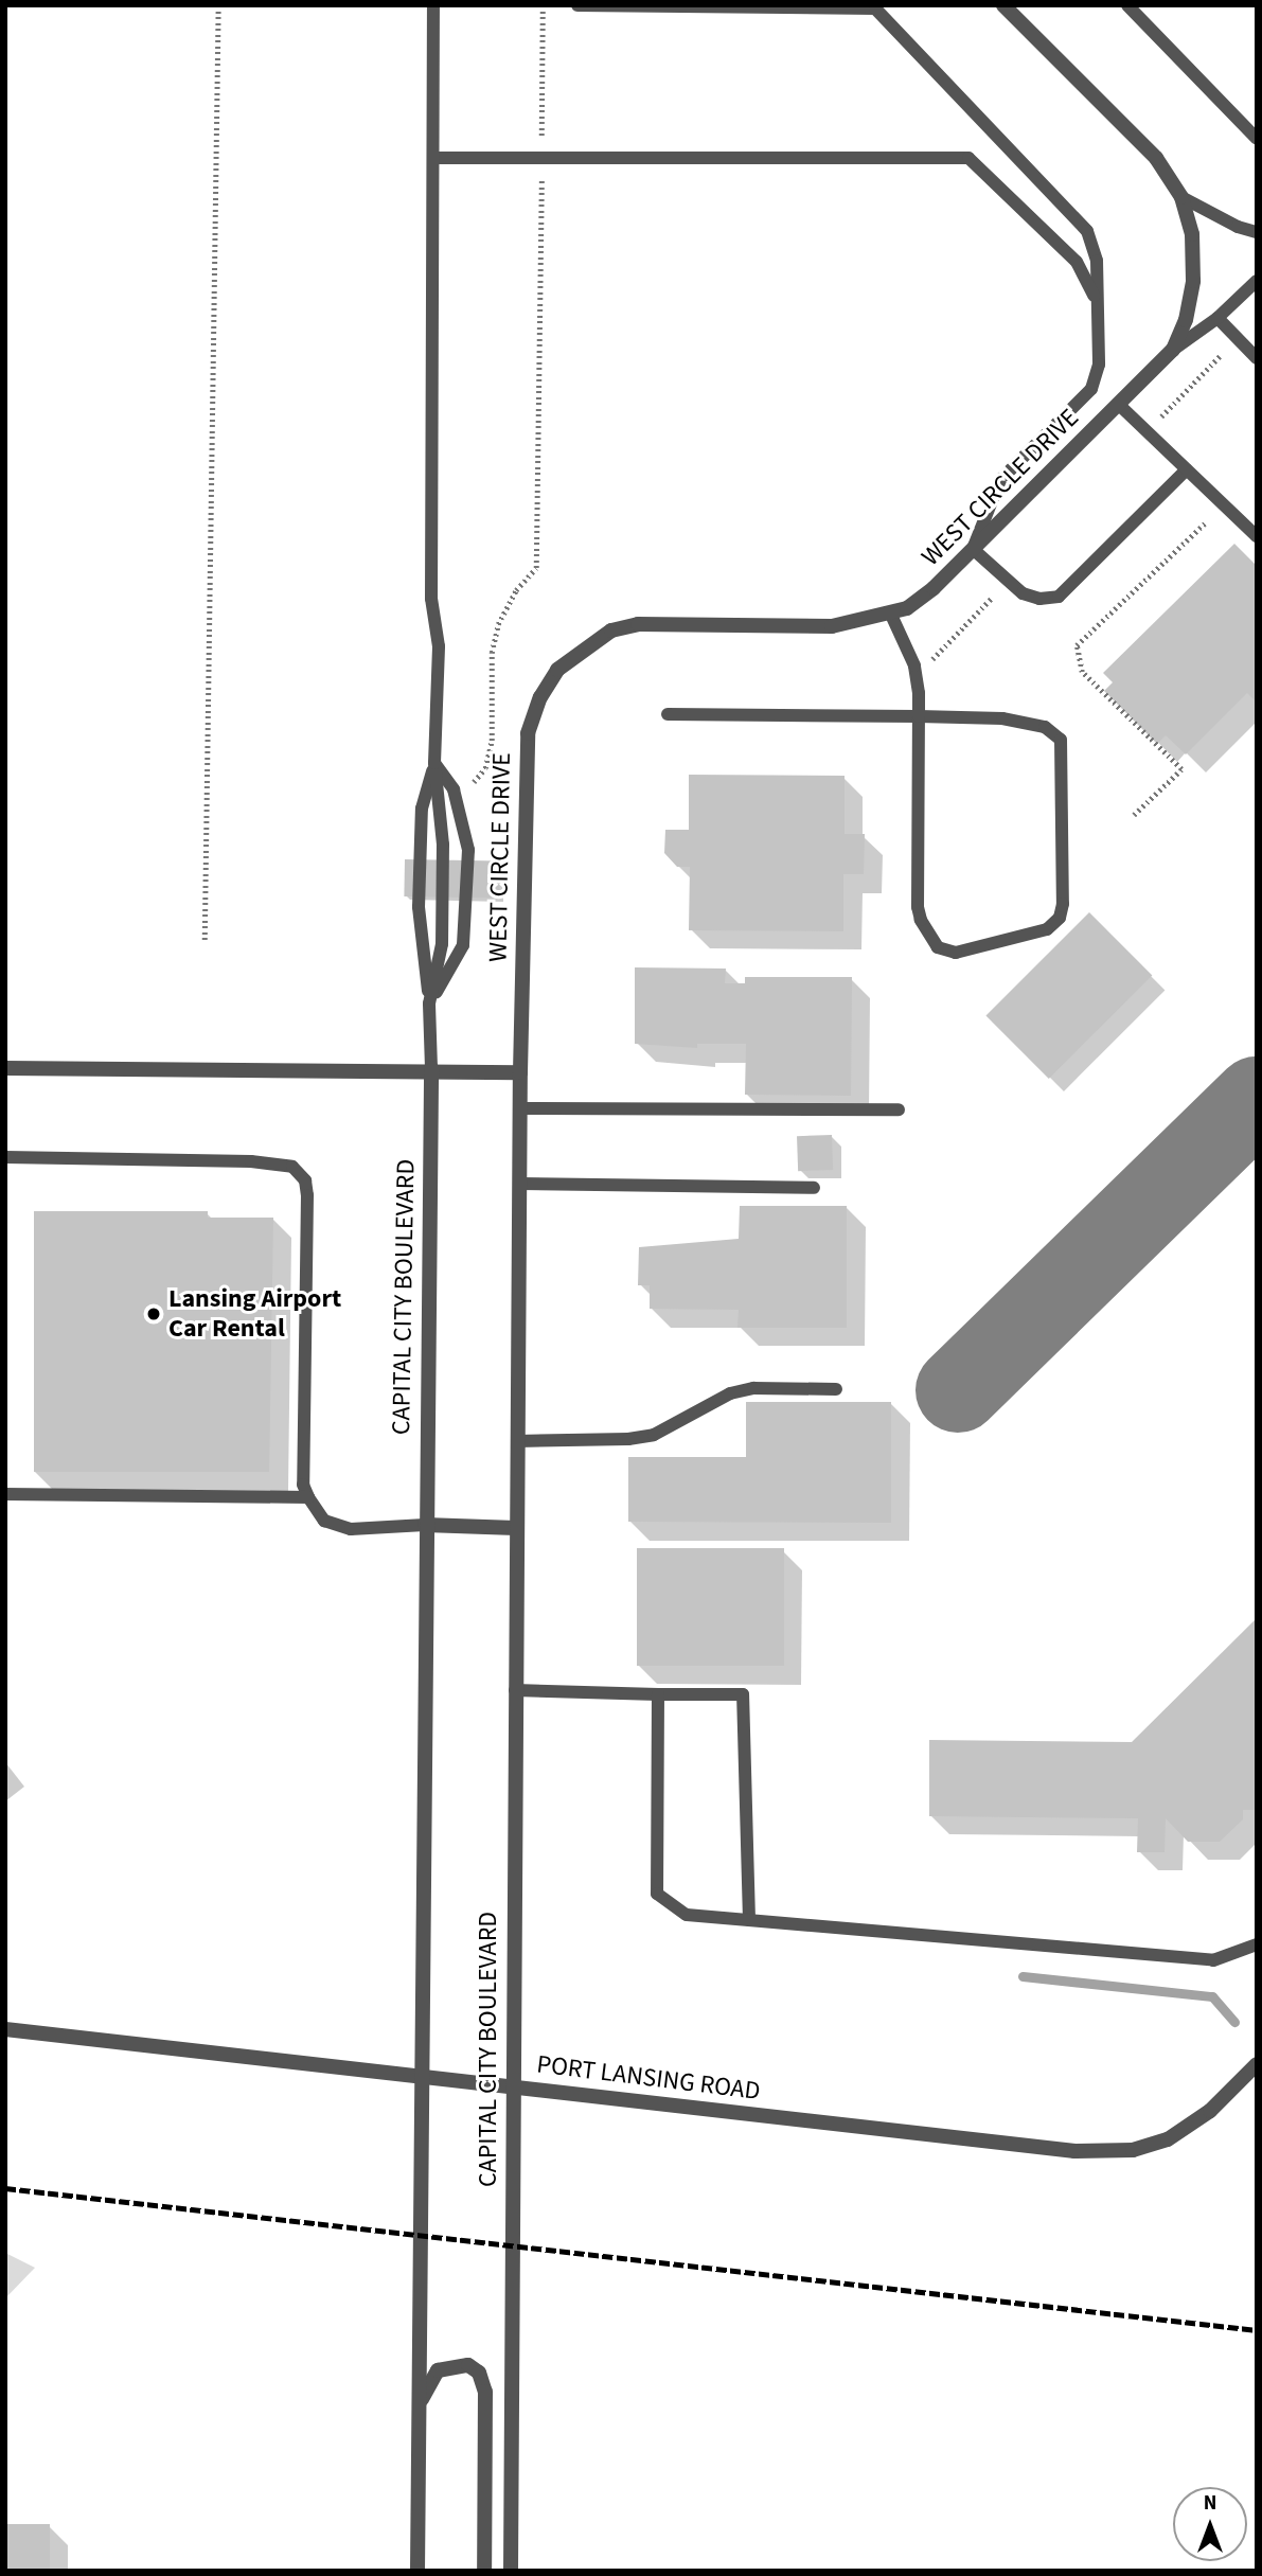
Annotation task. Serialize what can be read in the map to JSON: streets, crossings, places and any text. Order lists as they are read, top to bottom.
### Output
{
  "streets": {
    "street": ["WEST CIRCLE DRIVE", "CAPITAL CITY BOULEVARD", "PORT LANSING ROAD"]
  },
  "crossings": [
    ["WEST CIRCLE DRIVE", "CAPITAL CITY BOULEVARD"],
    ["CAPITAL CITY BOULEVARD", "PORT LANSING ROAD"]
  ],
  "places": ["Lansing Airport Car Rental"],
  "north": "top"
}
